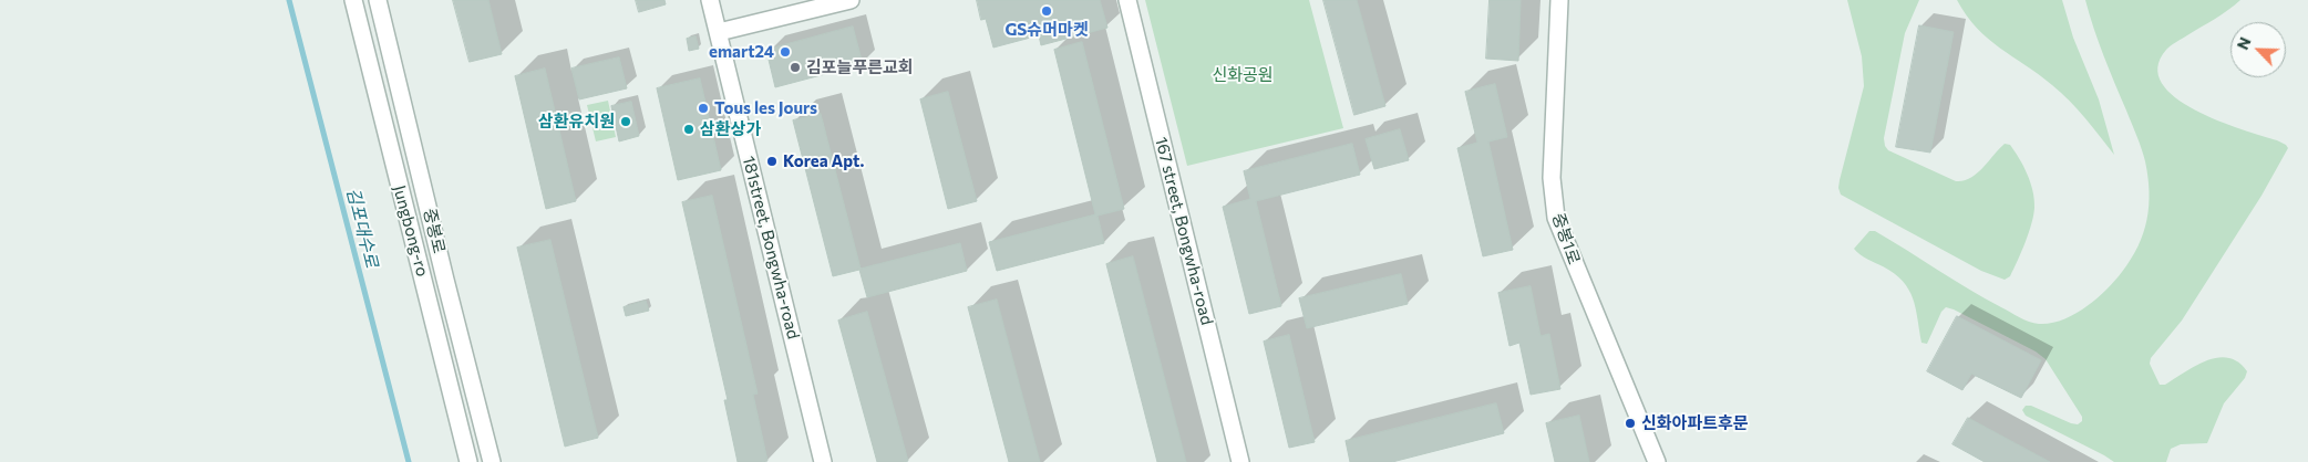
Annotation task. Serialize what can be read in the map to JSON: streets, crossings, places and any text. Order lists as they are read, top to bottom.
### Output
{
  "streets": {
    "street": [
      "Jungbong-ro",
      "중봉로",
      "167 street, Bongwha-road",
      "중봉1로",
      "181street, Bongwha-road"
    ]
  },
  "water": ["김포대수로"],
  "parks": ["신화공원"],
  "places": [
    "GS슈머마켓",
    "emart24",
    "김포늘푸른교회",
    "Tous les Jours",
    "삼환유치원",
    "삼환상가",
    "Korea Apt.",
    "신화아파트후문"
  ],
  "north": "top left"
}
